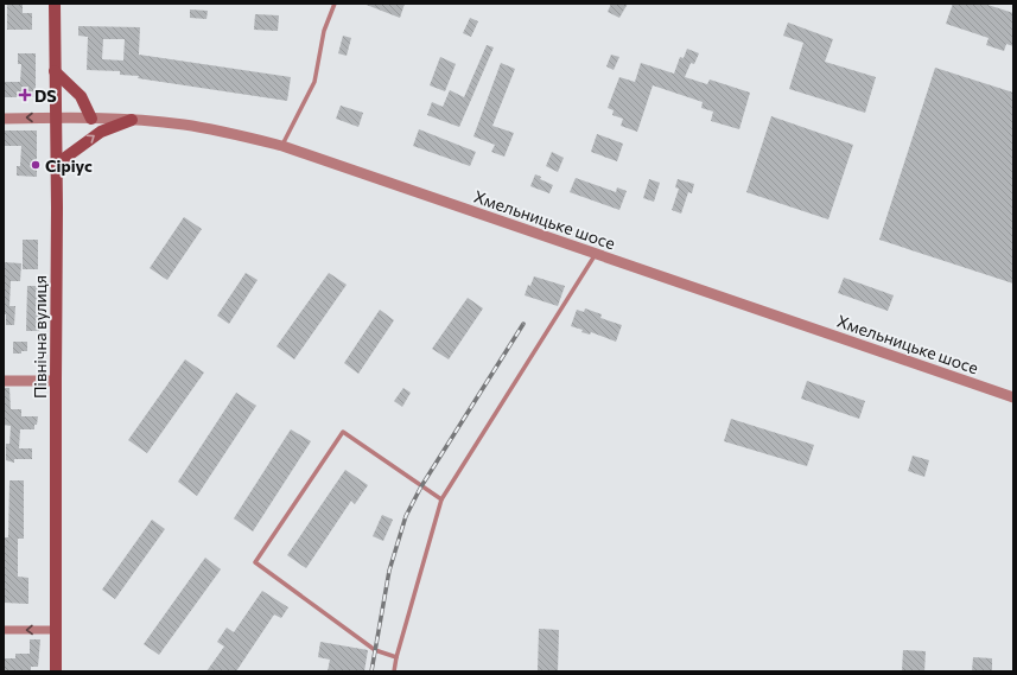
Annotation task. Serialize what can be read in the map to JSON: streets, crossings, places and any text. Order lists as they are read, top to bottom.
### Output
{
  "streets": {
    "main road": ["Північна вулиця"],
    "street": ["Хмельницьке шосе"]
  },
  "crossings": [
    ["Хмельницьке шосе", "Північна вулиця"]
  ],
  "places": {
    "health": ["DS"],
    "other": ["Сіріус"]
  }
}
